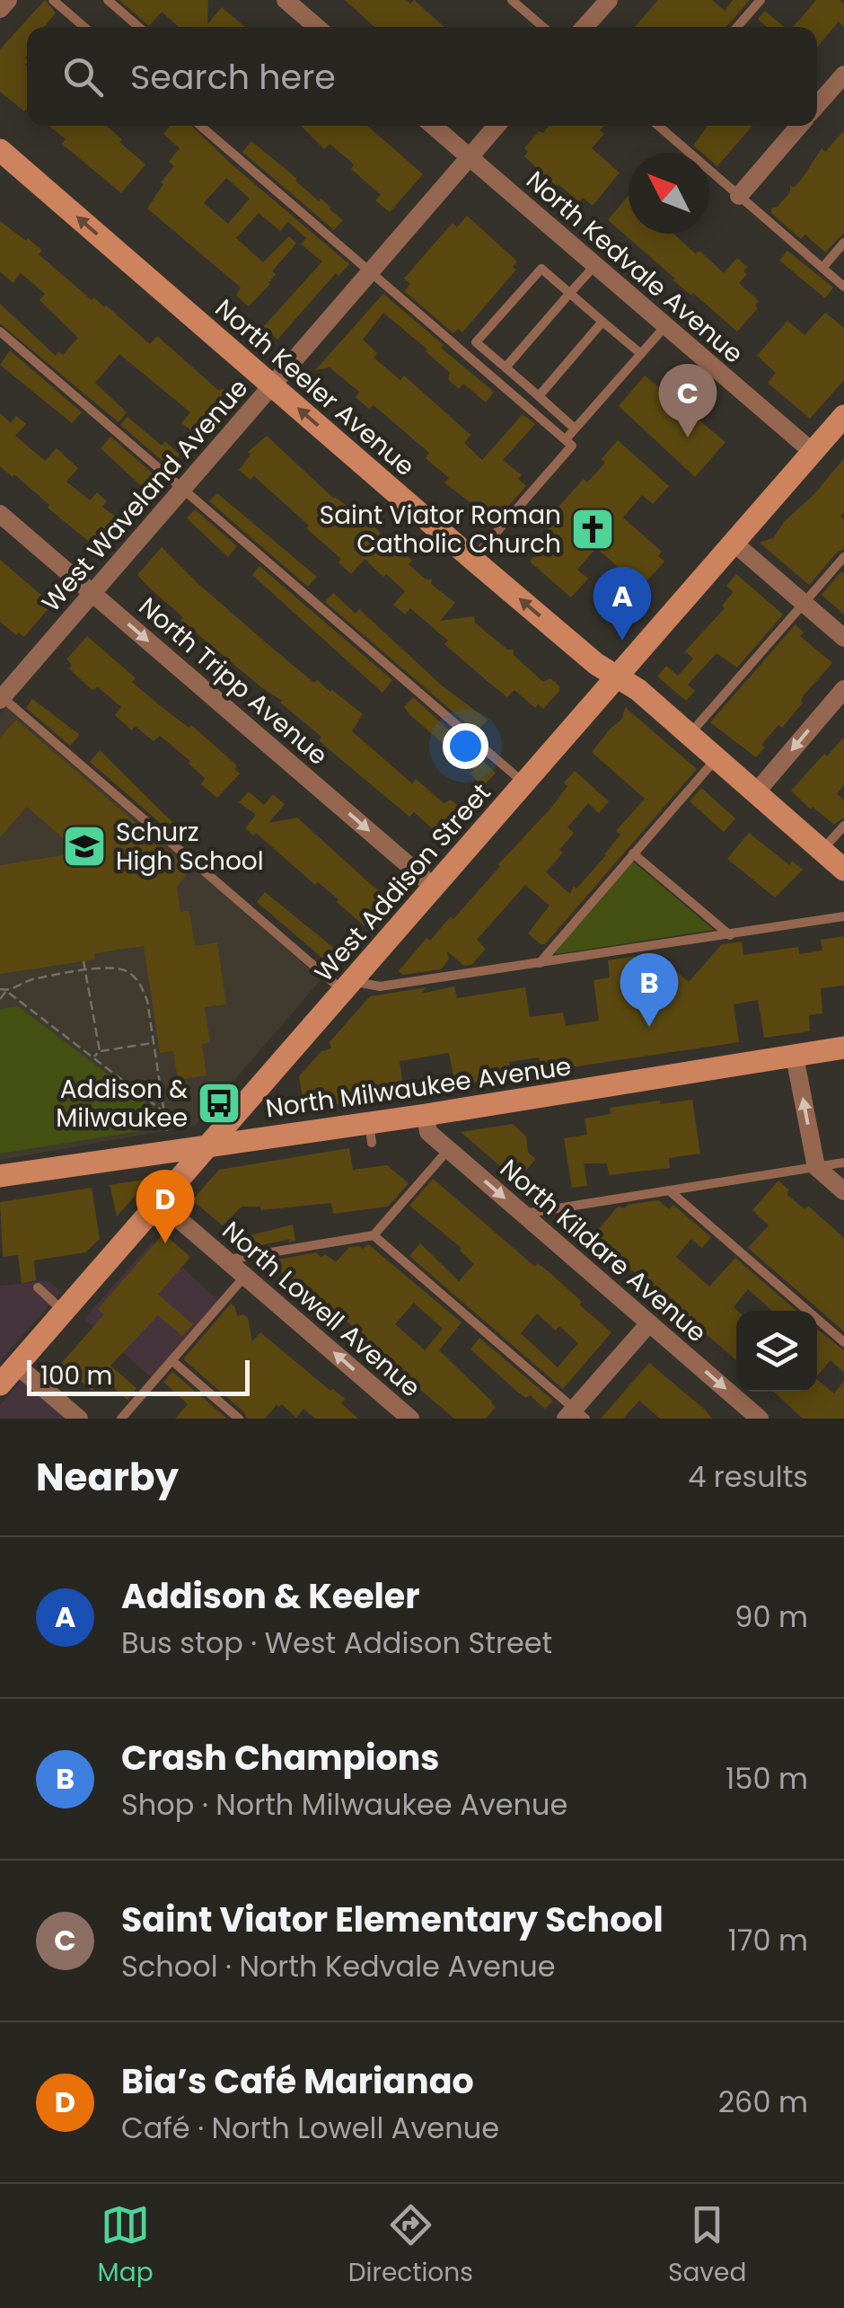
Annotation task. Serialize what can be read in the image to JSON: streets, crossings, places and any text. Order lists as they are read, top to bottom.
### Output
{
  "streets": {
    "street": [
      "North Kedvale Avenue",
      "North Keeler Avenue",
      "West Waveland Avenue",
      "North Tripp Avenue",
      "West Addison Street",
      "North Milwaukee Avenue",
      "North Kildare Avenue",
      "North Lowell Avenue"
    ]
  },
  "crossings": [
    ["North Kedvale Avenue", "West Waveland Avenue"],
    ["North Kedvale Avenue", "West Addison Street"],
    ["North Keeler Avenue", "West Waveland Avenue"],
    ["North Keeler Avenue", "West Addison Street"],
    ["West Waveland Avenue", "North Tripp Avenue"],
    ["North Tripp Avenue", "West Addison Street"],
    ["West Addison Street", "North Milwaukee Avenue"],
    ["West Addison Street", "North Lowell Avenue"],
    ["North Milwaukee Avenue", "North Kildare Avenue"]
  ],
  "one_way": [
    "North Keeler Avenue",
    "North Tripp Avenue",
    "North Kildare Avenue",
    "North Lowell Avenue"
  ],
  "places": {
    "church": ["Saint Viator Roman Catholic Church"],
    "school or university": ["Schurz High School"],
    "bus stop": ["Addison & Milwaukee"]
  },
  "scale_bar": "100 m",
  "north": "top left",
  "page": {
    "search": "Search here",
    "pins": [
      "C",
      "A",
      "B",
      "D"
    ],
    "scale": "100 m",
    "heading": ["Nearby", "4 results"],
    "list": [
      {
        "mark": "A",
        "name": "Addison & Keeler",
        "note": "Bus stop · West Addison Street",
        "value": "90 m"
      },
      {
        "mark": "B",
        "name": "Crash Champions",
        "note": "Shop · North Milwaukee Avenue",
        "value": "150 m"
      },
      {
        "mark": "C",
        "name": "Saint Viator Elementary School",
        "note": "School · North Kedvale Avenue",
        "value": "170 m"
      },
      {
        "mark": "D",
        "name": "Bia’s Café Marianao",
        "note": "Café · North Lowell Avenue",
        "value": "260 m"
      }
    ],
    "nav": ["Map", "Directions", "Saved"]
  }
}
